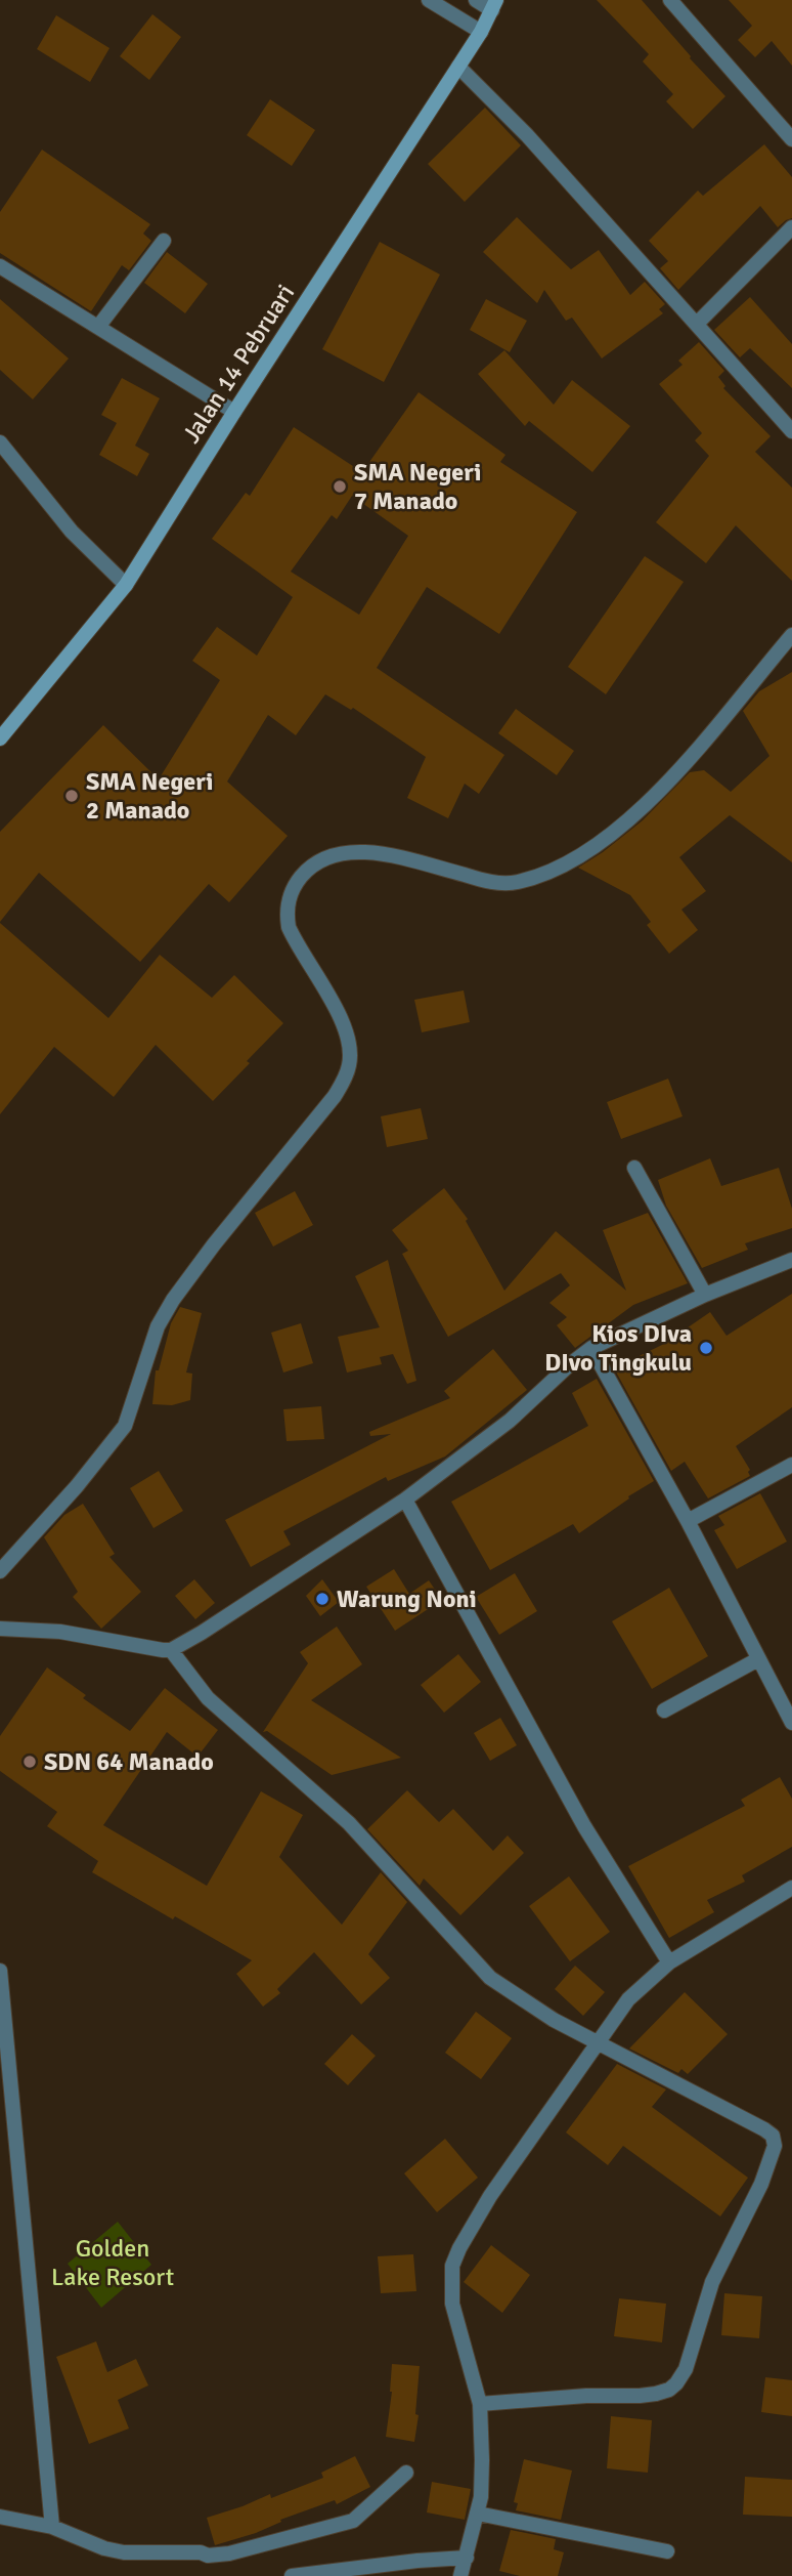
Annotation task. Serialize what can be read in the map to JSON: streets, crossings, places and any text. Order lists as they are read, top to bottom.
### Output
{
  "streets": {
    "main road": ["Jalan 14 Pebruari"]
  },
  "parks": ["Golden Lake Resort"],
  "places": [
    "SMA Negeri 7 Manado",
    "SMA Negeri 2 Manado",
    "Kios DIva DIvo Tingkulu",
    "Warung Noni",
    "SDN 64 Manado"
  ]
}
